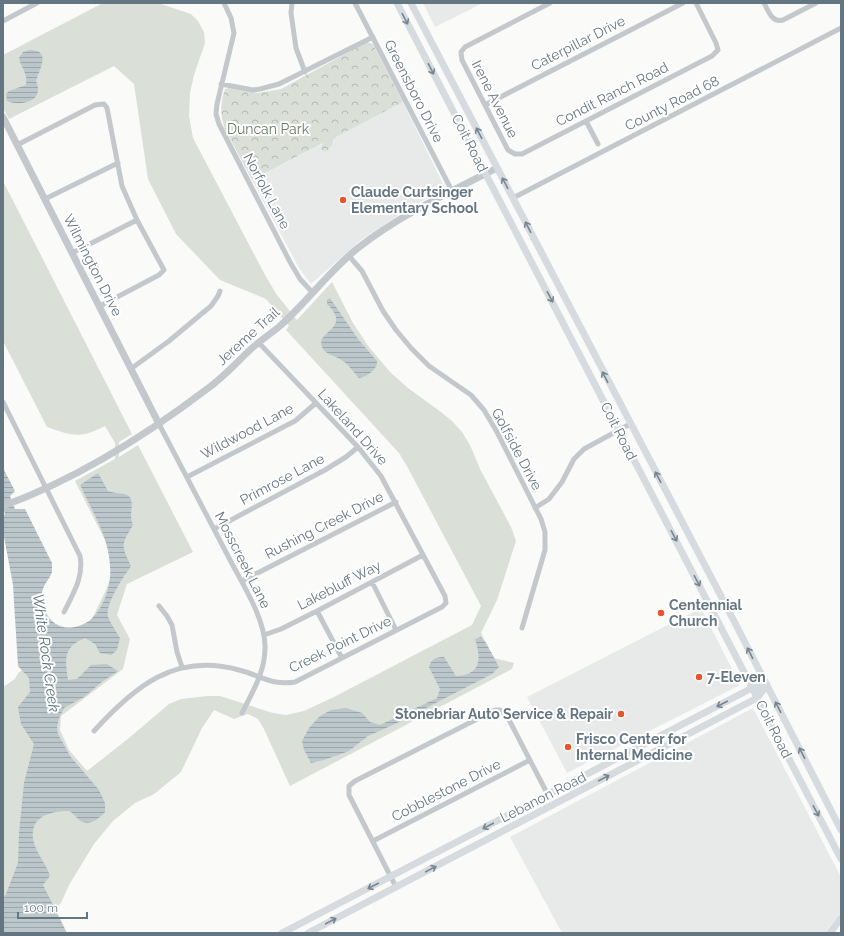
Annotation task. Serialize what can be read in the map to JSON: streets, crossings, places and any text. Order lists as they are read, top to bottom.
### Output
{
  "streets": {
    "main road": ["Coit Road", "Lebanon Road"],
    "street": [
      "Caterpillar Drive",
      "Greensboro Drive",
      "Condit Ranch Road",
      "Irene Avenue",
      "County Road 68",
      "Norfolk Lane",
      "Wilmington Drive",
      "Jereme Trail",
      "Lakeland Drive",
      "Wildwood Lane",
      "Golfside Drive",
      "Primrose Lane",
      "Rushing Creek Drive",
      "Mosscreek Lane",
      "Lakebluff Way",
      "Creek Point Drive",
      "Cobblestone Drive"
    ]
  },
  "crossings": [
    ["Caterpillar Drive", "Irene Avenue"],
    ["Greensboro Drive", "Jereme Trail"],
    ["Condit Ranch Road", "Irene Avenue"],
    ["County Road 68", "Coit Road"],
    ["Coit Road", "Jereme Trail"],
    ["Coit Road", "Lebanon Road"],
    ["Norfolk Lane", "Jereme Trail"],
    ["Wilmington Drive", "Jereme Trail"],
    ["Wilmington Drive", "Mosscreek Lane"],
    ["Jereme Trail", "Lakeland Drive"],
    ["Jereme Trail", "Golfside Drive"],
    ["Jereme Trail", "Mosscreek Lane"],
    ["Lakeland Drive", "Wildwood Lane"],
    ["Lakeland Drive", "Primrose Lane"],
    ["Lakeland Drive", "Rushing Creek Drive"],
    ["Lakeland Drive", "Lakebluff Way"],
    ["Lakeland Drive", "Creek Point Drive"],
    ["Wildwood Lane", "Mosscreek Lane"],
    ["Primrose Lane", "Mosscreek Lane"],
    ["Rushing Creek Drive", "Mosscreek Lane"],
    ["Mosscreek Lane", "Lakebluff Way"],
    ["Mosscreek Lane", "Creek Point Drive"]
  ],
  "water": ["White Rock Creek"],
  "parks": ["Duncan Park"],
  "places": [
    "Claude Curtsinger Elementary School",
    "Centennial Church",
    "7-Eleven",
    "Stonebriar Auto Service & Repair",
    "Frisco Center for Internal Medicine"
  ],
  "scale_bar": "100 m"
}
